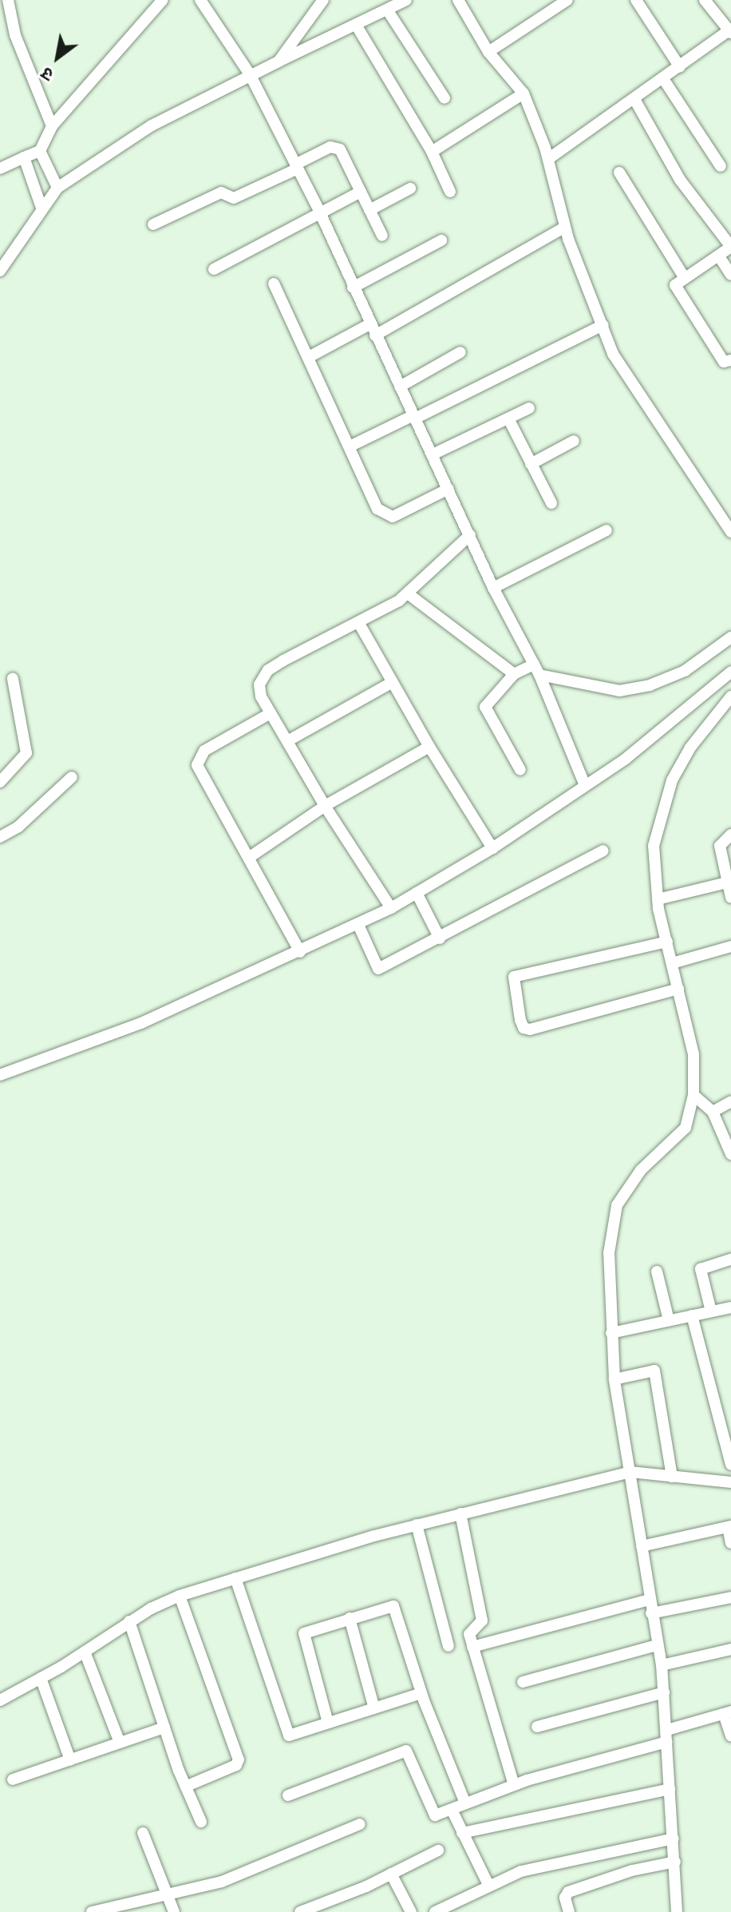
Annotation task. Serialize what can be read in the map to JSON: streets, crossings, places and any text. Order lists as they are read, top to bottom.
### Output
{
  "north": "bottom left"
}
